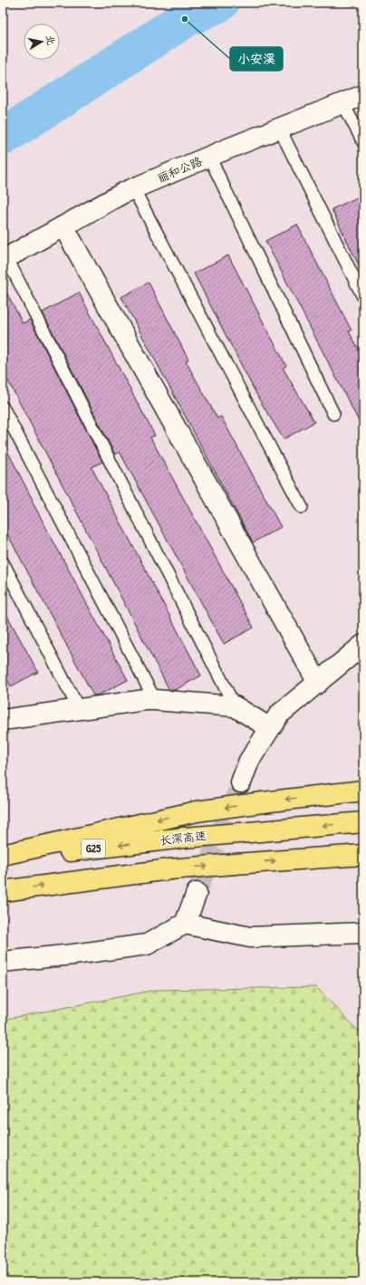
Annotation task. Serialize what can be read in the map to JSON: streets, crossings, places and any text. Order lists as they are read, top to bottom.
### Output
{
  "streets": {
    "highway": ["长深高速", "G25"],
    "street": ["丽和公路"]
  },
  "places": ["小安溪"],
  "north": "right"
}
